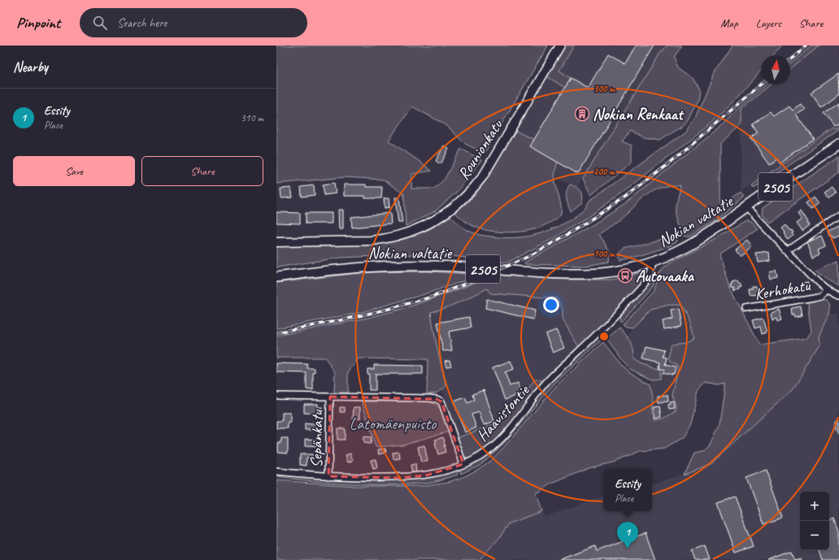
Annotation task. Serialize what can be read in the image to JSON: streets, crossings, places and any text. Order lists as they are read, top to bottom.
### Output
{
  "streets": {
    "main road": ["Rounionkatu", "2505", "Nokian valtatie"],
    "street": ["Kerhokatu", "Haavistontie", "Sepänkatu"]
  },
  "crossings": [
    ["Nokian valtatie", "Haavistontie"],
    ["Haavistontie", "Sepänkatu"]
  ],
  "parks": ["Latomäenpuisto"],
  "places": {
    "building": ["Nokian Renkaat"],
    "bus stop": ["Autovaaka"]
  },
  "north": "top",
  "page": {
    "header": "Pinpoint",
    "search": "Search here",
    "nav": ["Map", "Layers", "Share"],
    "heading": "Nearby",
    "list": [
      {
        "mark": "1",
        "name": "Essity",
        "note": "Place",
        "value": "310 m"
      }
    ],
    "buttons": ["Save", "Share"],
    "popup": ["Essity", "Place"],
    "map_buttons": ["+", "−"],
    "pins": "1"
  },
  "rings": ["300 m", "200 m", "100 m"]
}
